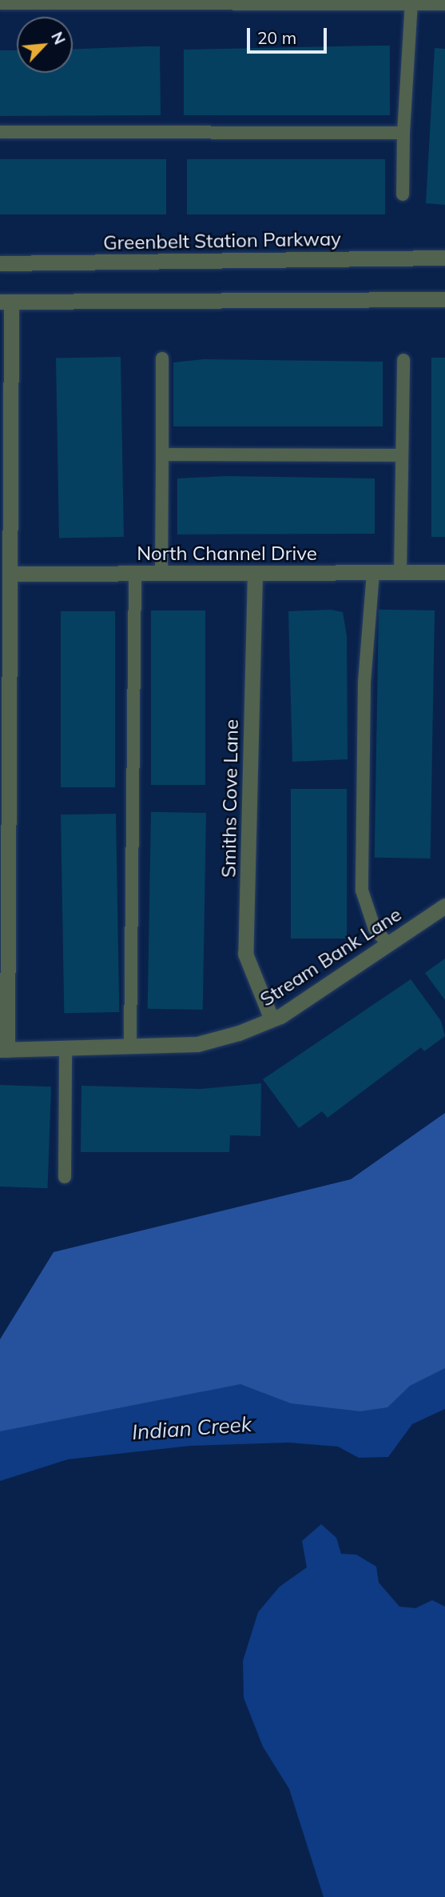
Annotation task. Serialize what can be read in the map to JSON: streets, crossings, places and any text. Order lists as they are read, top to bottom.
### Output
{
  "streets": {
    "street": [
      "Greenbelt Station Parkway",
      "North Channel Drive",
      "Smiths Cove Lane",
      "Stream Bank Lane"
    ]
  },
  "crossings": [
    ["North Channel Drive", "Smiths Cove Lane"],
    ["Smiths Cove Lane", "Stream Bank Lane"]
  ],
  "water": ["Indian Creek"],
  "scale_bar": "20 m",
  "north": "top right"
}
